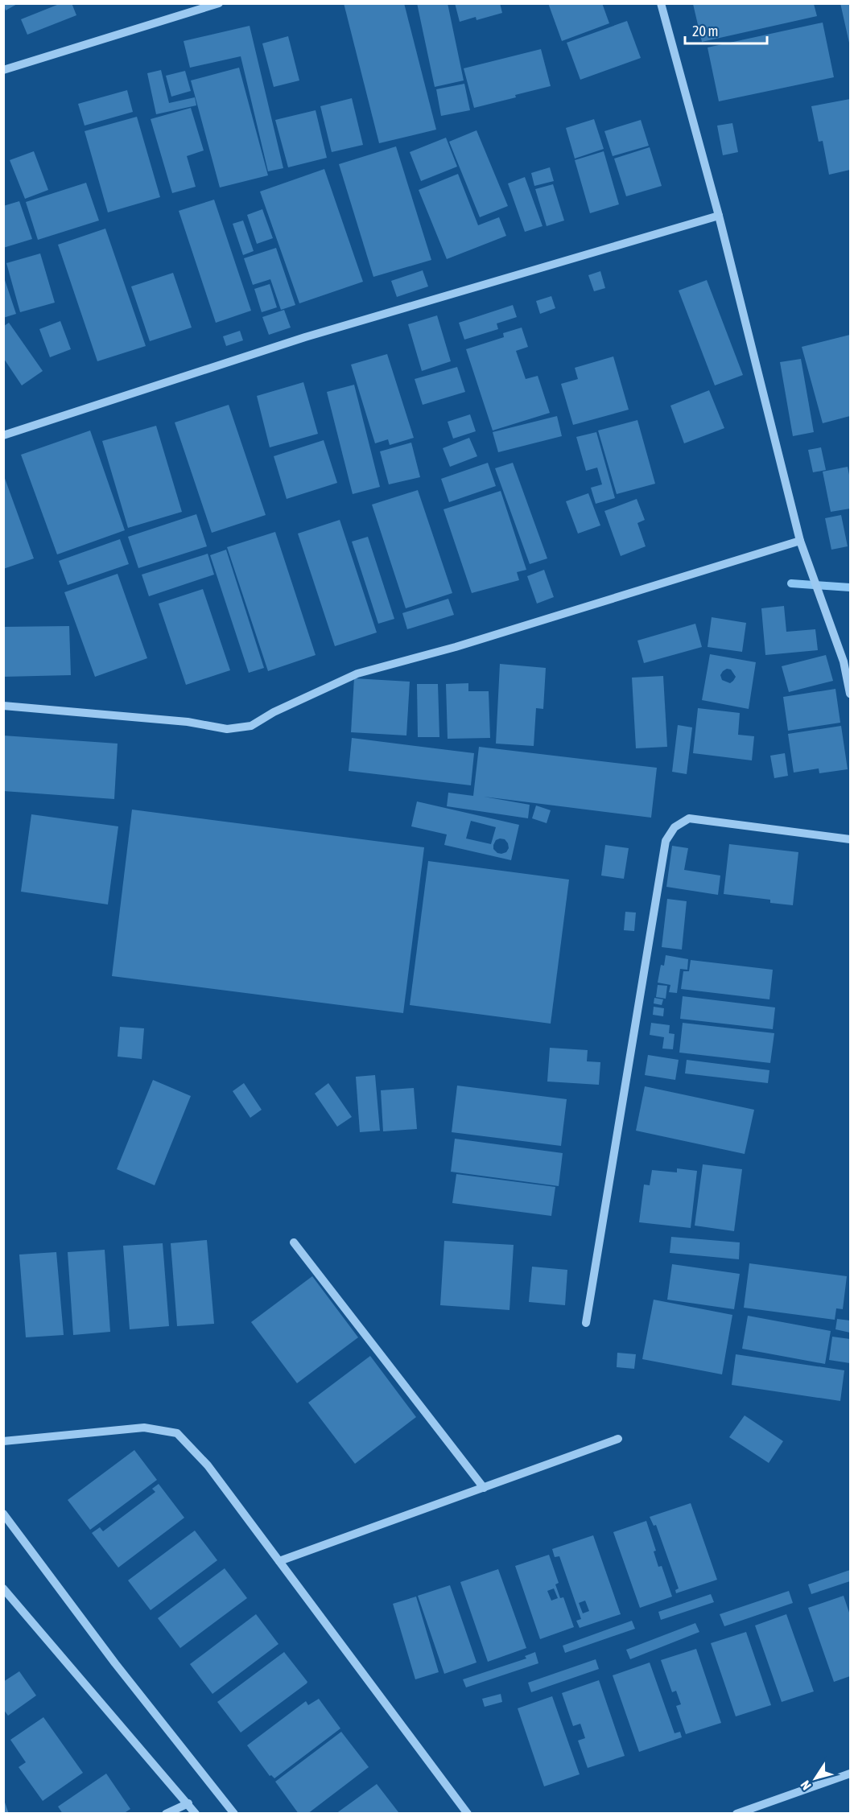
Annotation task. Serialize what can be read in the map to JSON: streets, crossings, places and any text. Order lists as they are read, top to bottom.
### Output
{
  "scale_bar": "20 m",
  "north": "bottom left"
}
